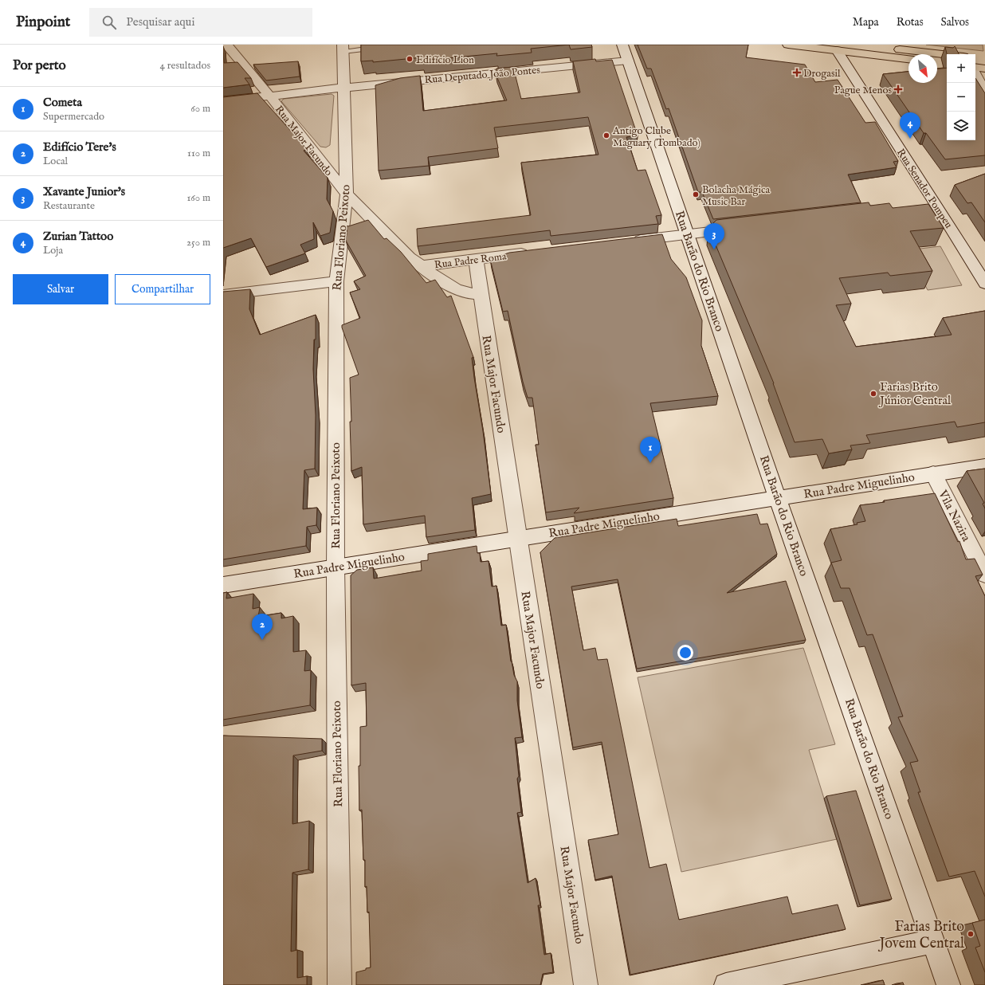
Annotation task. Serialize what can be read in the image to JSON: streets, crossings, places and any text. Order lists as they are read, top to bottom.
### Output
{
  "streets": {
    "street": [
      "Rua Deputado João Pontes",
      "Rua Major Facundo",
      "Rua Senador Pompeu",
      "Rua Floriano Peixoto",
      "Rua Padre Roma",
      "Rua Barão do Rio Branco",
      "Rua Padre Miguelinho",
      "Vila Nazira"
    ]
  },
  "crossings": [
    ["Rua Deputado João Pontes", "Rua Major Facundo"],
    ["Rua Deputado João Pontes", "Rua Floriano Peixoto"],
    ["Rua Deputado João Pontes", "Rua Barão do Rio Branco"],
    ["Rua Major Facundo", "Rua Floriano Peixoto"],
    ["Rua Major Facundo", "Rua Padre Roma"],
    ["Rua Major Facundo", "Rua Padre Miguelinho"],
    ["Rua Floriano Peixoto", "Rua Padre Miguelinho"],
    ["Rua Barão do Rio Branco", "Rua Padre Miguelinho"],
    ["Rua Padre Miguelinho", "Vila Nazira"]
  ],
  "places": {
    "other": [
      "Edifício Lion",
      "Antigo Clube Maguary (Tombado)",
      "Bolacha Mágica Music Bar",
      "Farias Brito Júnior Central",
      "Farias Brito Jovem Central"
    ],
    "health": ["Drogasil", "Pague Menos"]
  },
  "north": "bottom right",
  "page": {
    "header": "Pinpoint",
    "search": "Pesquisar aqui",
    "nav": ["Mapa", "Rotas", "Salvos"],
    "heading": ["Por perto", "4 resultados"],
    "map_buttons": ["+", "−"],
    "list": [
      {
        "mark": "1",
        "name": "Cometa",
        "note": "Supermercado",
        "value": "60 m"
      },
      {
        "mark": "2",
        "name": "Edifício Tere's",
        "note": "Local",
        "value": "110 m"
      },
      {
        "mark": "3",
        "name": "Xavante Junior's",
        "note": "Restaurante",
        "value": "160 m"
      },
      {
        "mark": "4",
        "name": "Zurian Tattoo",
        "note": "Loja",
        "value": "250 m"
      }
    ],
    "pins": [
      "4",
      "3",
      "1",
      "2"
    ],
    "buttons": ["Salvar", "Compartilhar"]
  }
}
